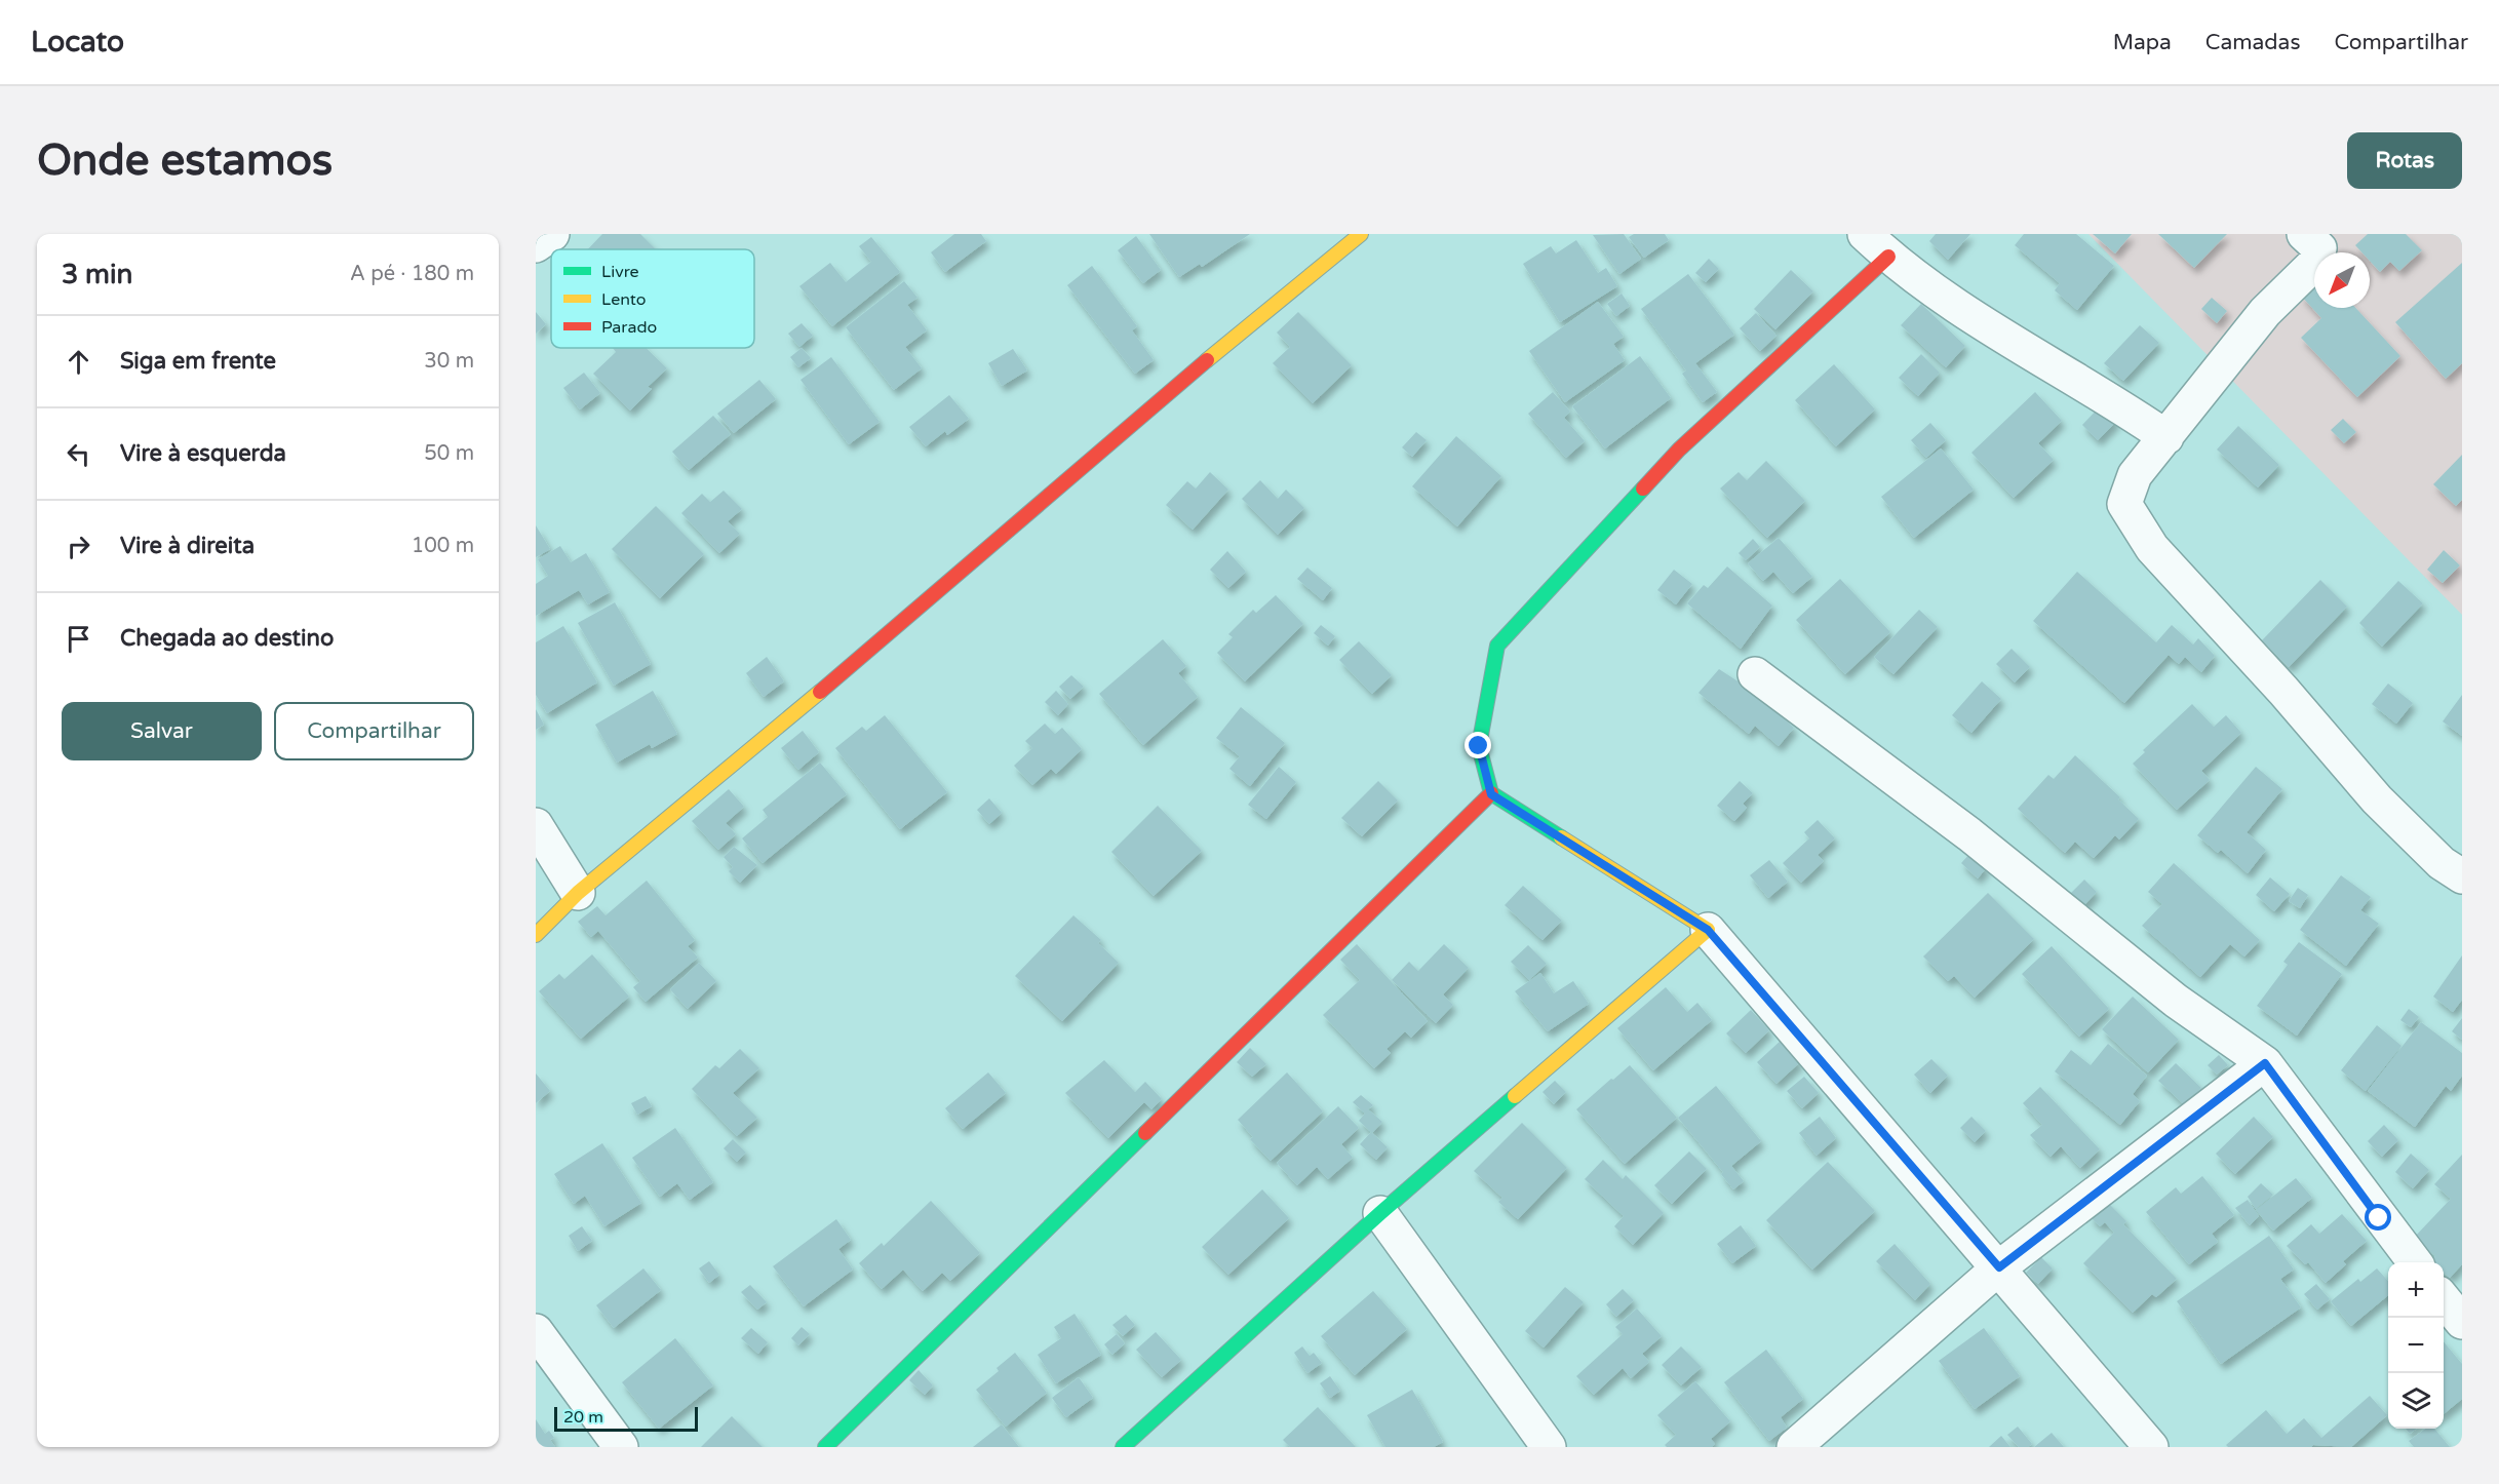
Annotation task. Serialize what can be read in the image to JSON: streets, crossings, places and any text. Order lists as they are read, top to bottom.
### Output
{
  "legend": ["Livre", "Lento", "Parado"],
  "scale_bar": "20 m",
  "north": "bottom left",
  "page": {
    "header": "Locato",
    "nav": ["Mapa", "Camadas", "Compartilhar"],
    "buttons": [
      "Rotas",
      ["Salvar", "Compartilhar"]
    ],
    "title": "Onde estamos",
    "heading": ["3 min", "A pé · 180 m"],
    "list": [
      ["Siga em frente", "30 m"],
      ["Vire à esquerda", "50 m"],
      ["Vire à direita", "100 m"],
      "Chegada ao destino"
    ],
    "map_buttons": ["+", "−"],
    "scale": "20 m"
  }
}
